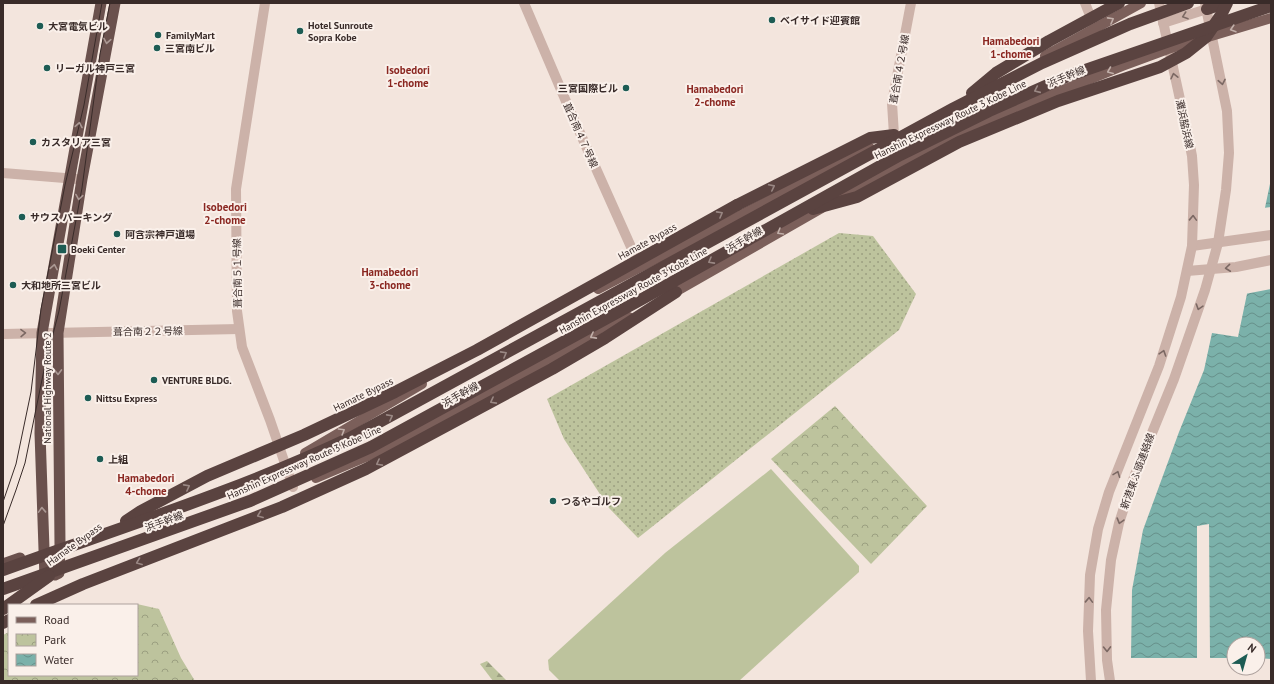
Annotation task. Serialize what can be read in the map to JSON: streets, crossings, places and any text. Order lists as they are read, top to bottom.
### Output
{
  "streets": {
    "highway": ["Hanshin Expressway Route 3 Kobe Line", "Hamate Bypass", "National Highway Route 2"],
    "main road": ["浜手幹線"],
    "street": [
      "葺合南４２号線",
      "灘浜脇浜線",
      "葺合南４７号線",
      "葺合南５１号線",
      "葺合南２２号線",
      "新港東ふ頭連絡線"
    ]
  },
  "crossings": [
    ["葺合南４２号線", "浜手幹線"],
    ["葺合南４２号線", "Hamate Bypass"],
    ["浜手幹線", "Hanshin Expressway Route 3 Kobe Line"],
    ["浜手幹線", "灘浜脇浜線"],
    ["浜手幹線", "葺合南４７号線"],
    ["浜手幹線", "Hamate Bypass"],
    ["浜手幹線", "葺合南５１号線"],
    ["浜手幹線", "National Highway Route 2"],
    ["灘浜脇浜線", "新港東ふ頭連絡線"],
    ["葺合南５１号線", "葺合南２２号線"],
    ["葺合南２２号線", "National Highway Route 2"]
  ],
  "districts": [
    "Hamabedori 1-chome",
    "Isobedori 1-chome",
    "Hamabedori 2-chome",
    "Isobedori 2-chome",
    "Hamabedori 3-chome",
    "Hamabedori 4-chome"
  ],
  "places": {
    "other": [
      "ベイサイド迎賓館",
      "大宮電気ビル",
      "Hotel Sunroute Sopra Kobe",
      "FamilyMart",
      "三宮南ビル",
      "リーガル神戸三宮",
      "三宮国際ビル",
      "カスタリア三宮",
      "サウス パーキング",
      "阿含宗神戸道場",
      "大和地所三宮ビル",
      "VENTURE BLDG.",
      "Nittsu Express",
      "上組",
      "つるやゴルフ"
    ],
    "transit": ["Boeki Center"]
  },
  "legend": ["Road", "Park", "Water"],
  "north": "top right"
}
